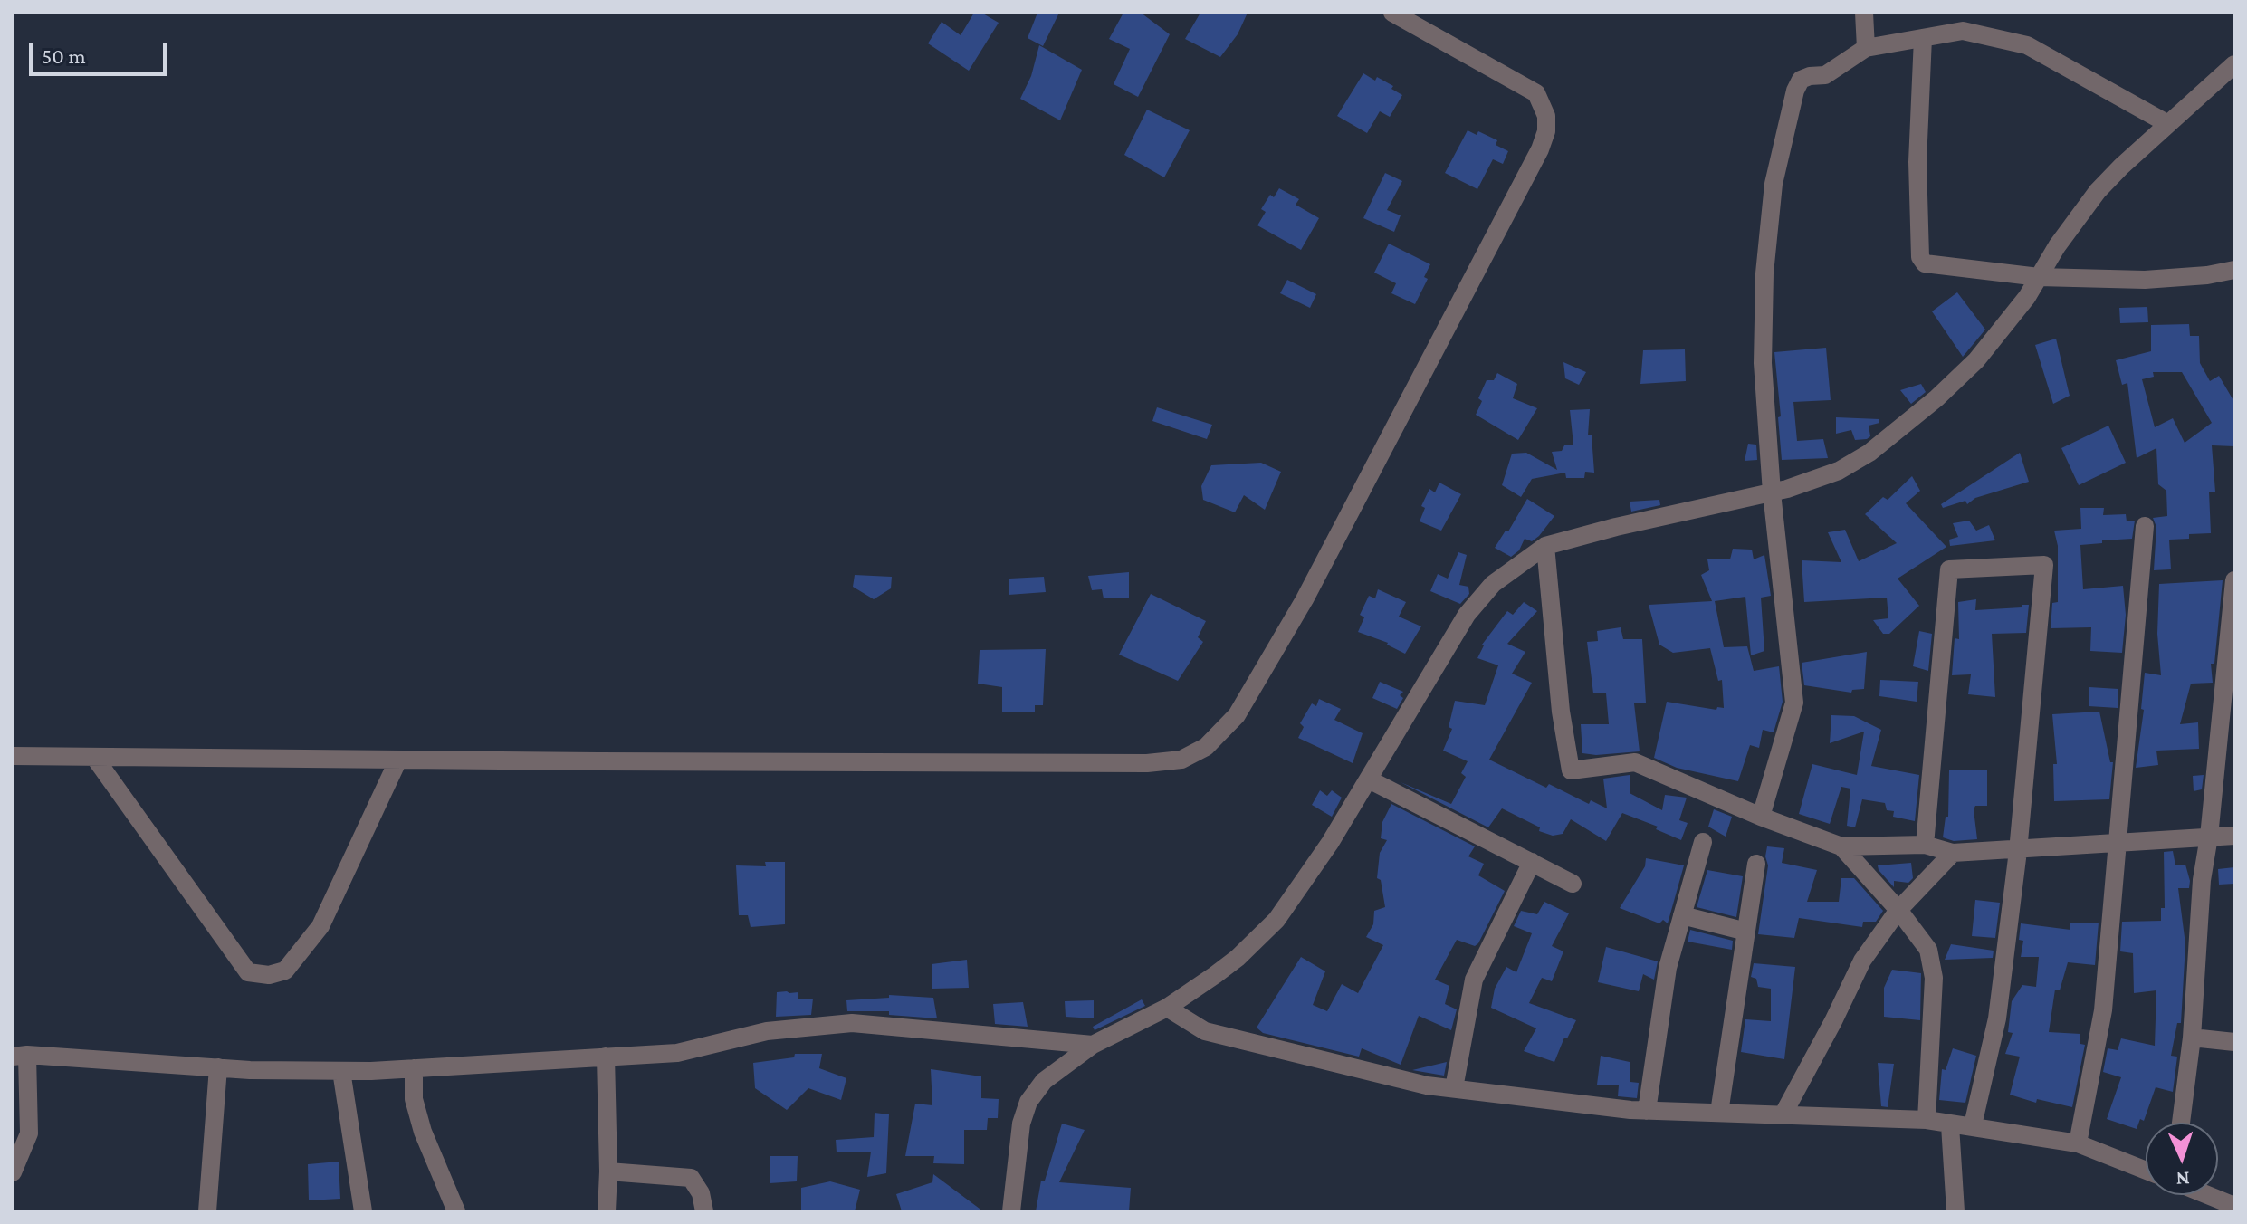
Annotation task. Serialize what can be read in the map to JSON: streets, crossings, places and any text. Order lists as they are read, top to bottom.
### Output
{
  "scale_bar": "50 m",
  "north": "bottom"
}
